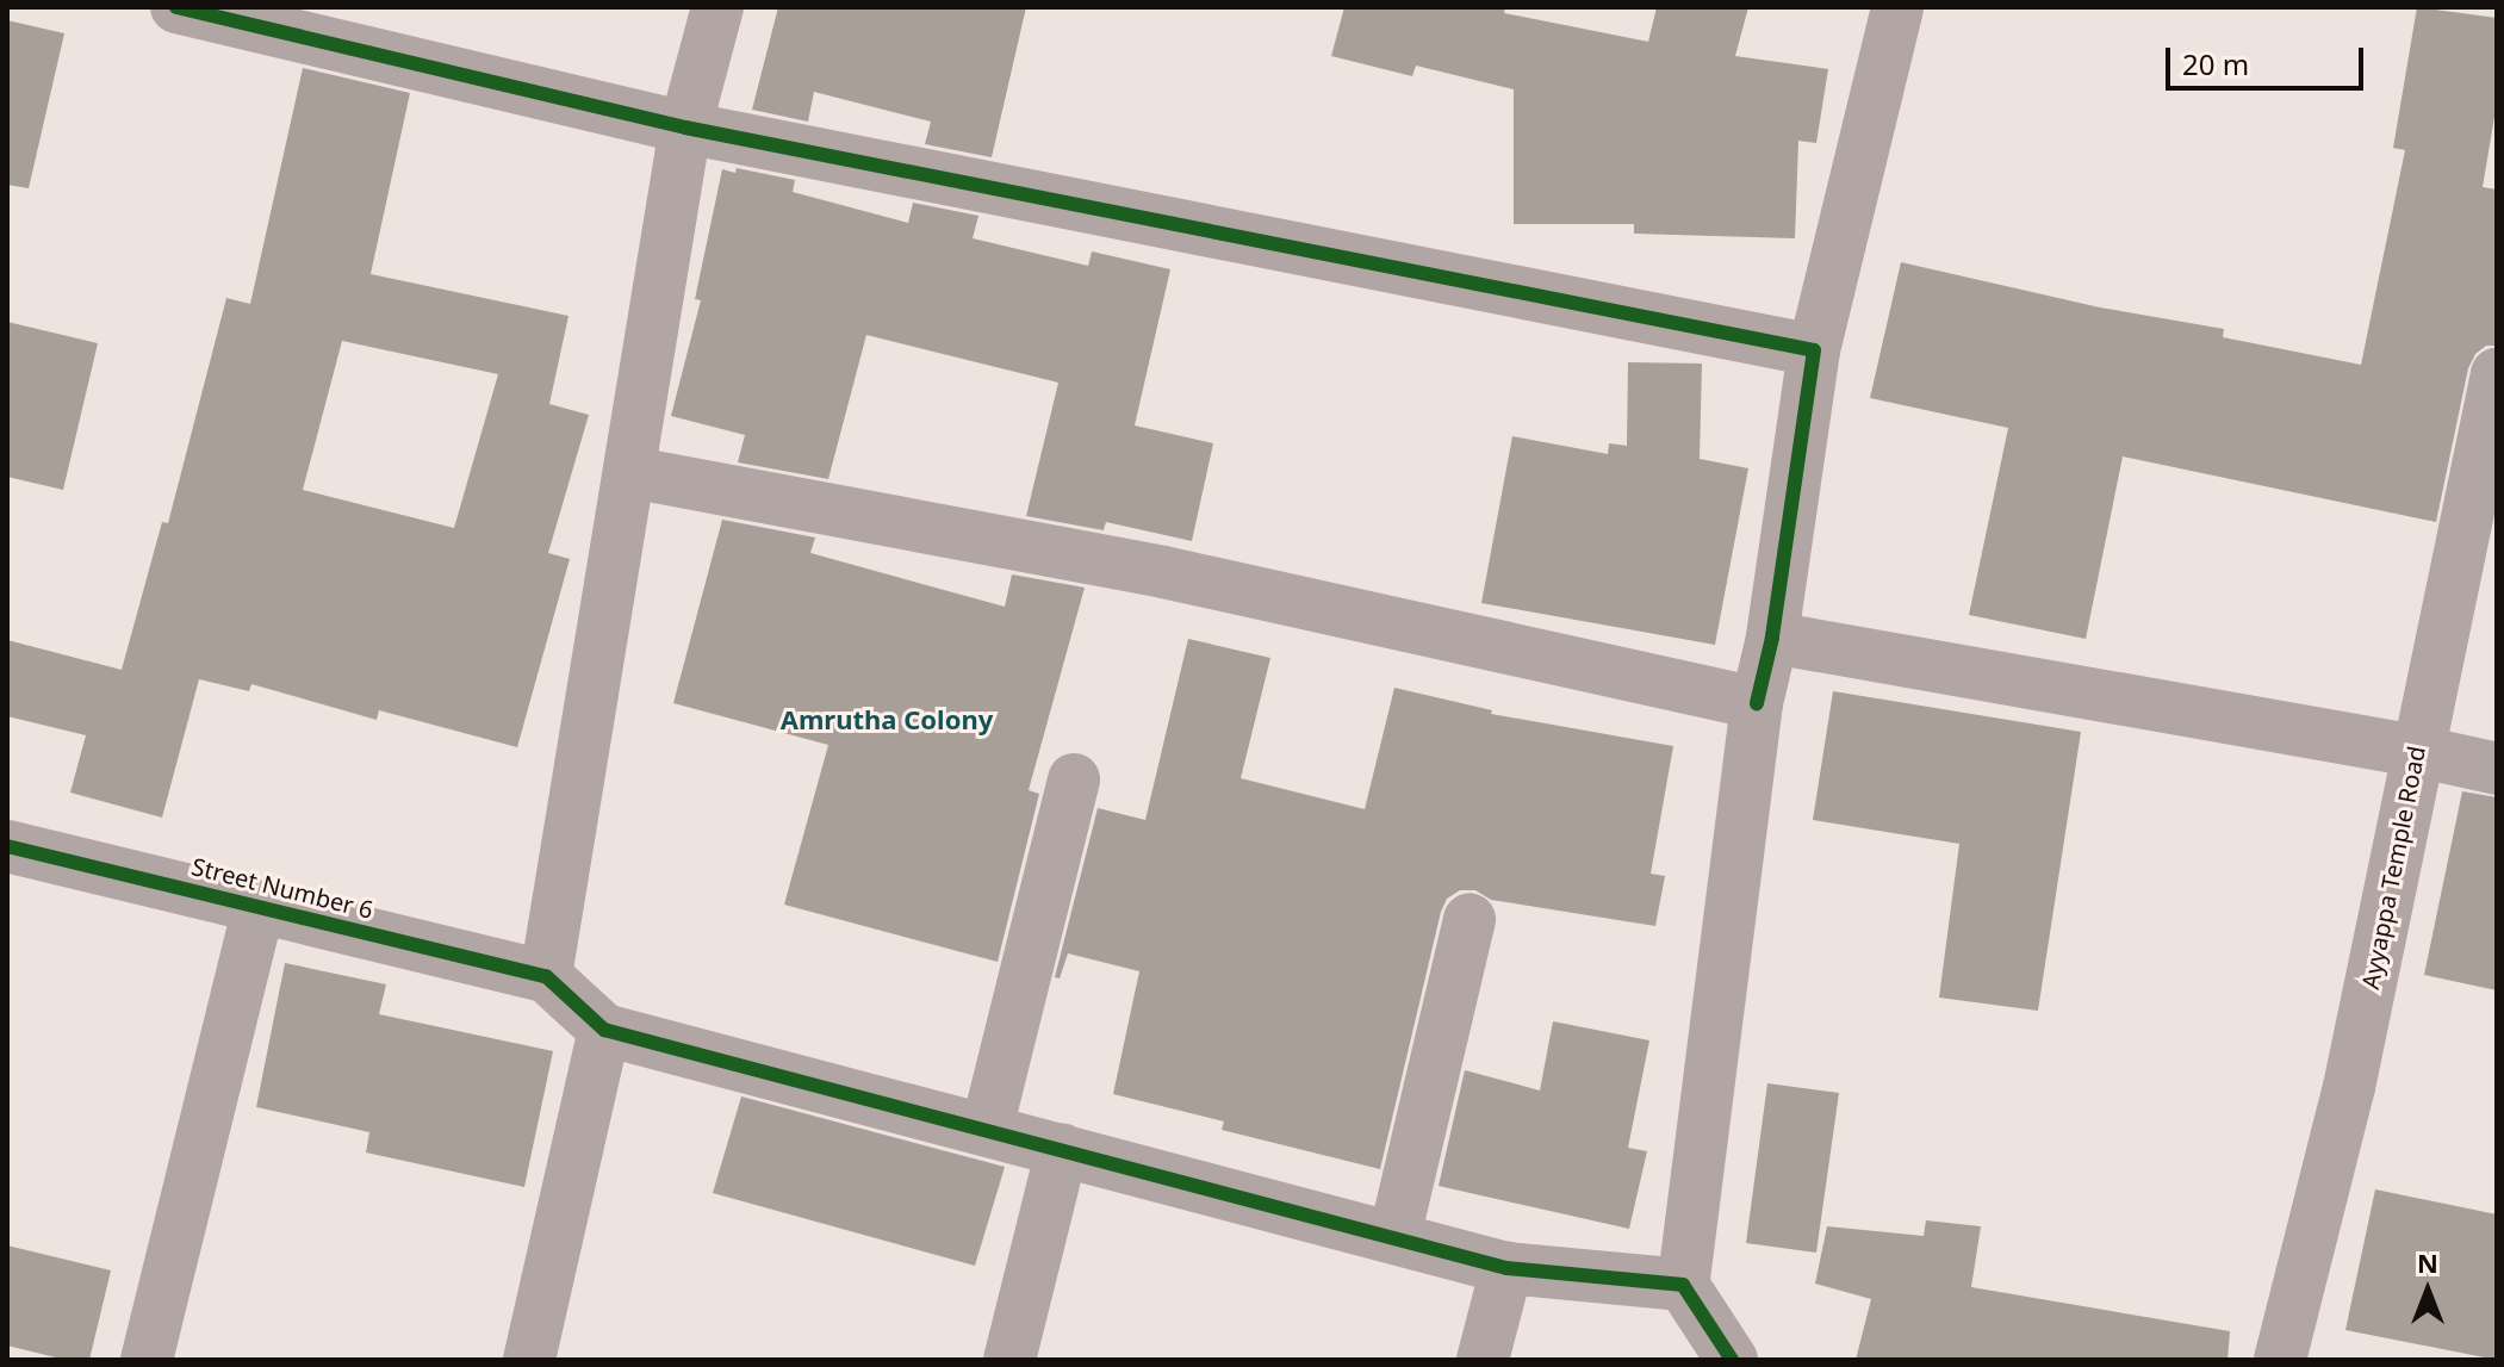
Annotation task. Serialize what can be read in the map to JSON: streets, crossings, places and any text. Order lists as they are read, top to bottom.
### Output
{
  "streets": {
    "street": ["Ayyappa Temple Road", "Street Number 6"]
  },
  "districts": ["Amrutha Colony"],
  "scale_bar": "20 m",
  "north": "top"
}
